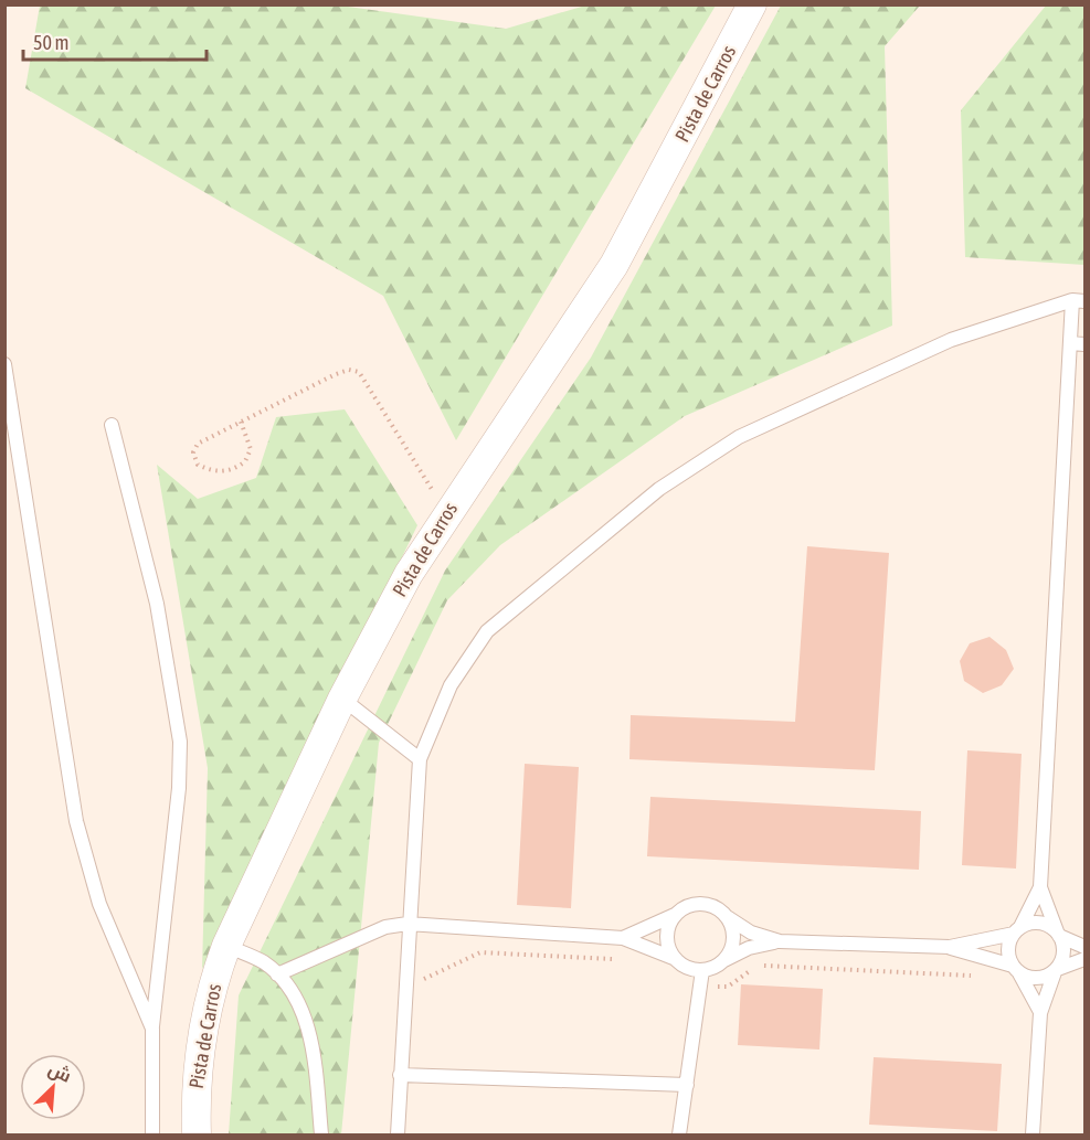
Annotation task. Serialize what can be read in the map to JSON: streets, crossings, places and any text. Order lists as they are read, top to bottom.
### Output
{
  "streets": {
    "street": ["Pista de Carros"]
  },
  "scale_bar": "50 m",
  "north": "top right"
}
